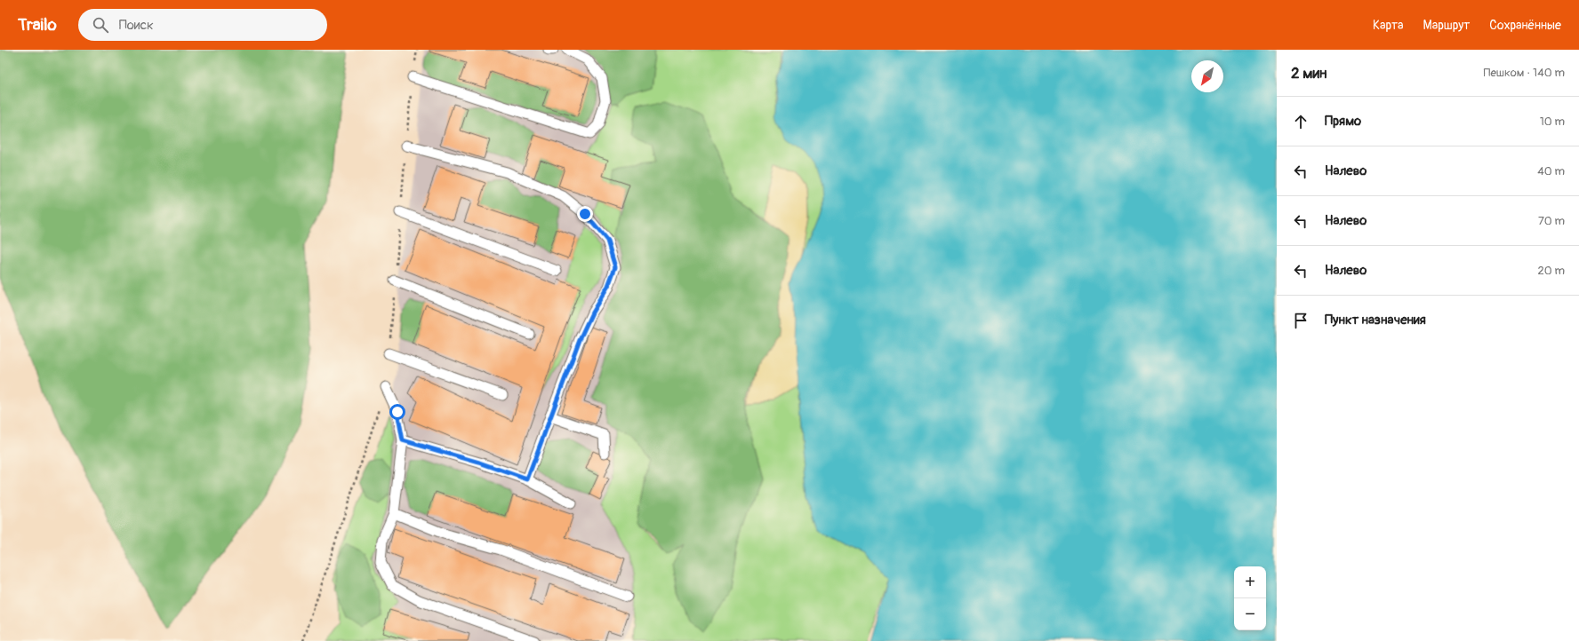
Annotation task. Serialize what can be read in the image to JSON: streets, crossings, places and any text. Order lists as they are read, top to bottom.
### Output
{
  "north": "bottom left",
  "page": {
    "header": "Trailo",
    "search": "Поиск",
    "nav": ["Карта", "Маршрут", "Сохранённые"],
    "heading": ["2 мин", "Пешком · 140 m"],
    "list": [
      ["Прямо", "10 m"],
      ["Налево", "40 m"],
      ["Налево", "70 m"],
      ["Налево", "20 m"],
      "Пункт назначения"
    ],
    "map_buttons": ["+", "−"]
  }
}
